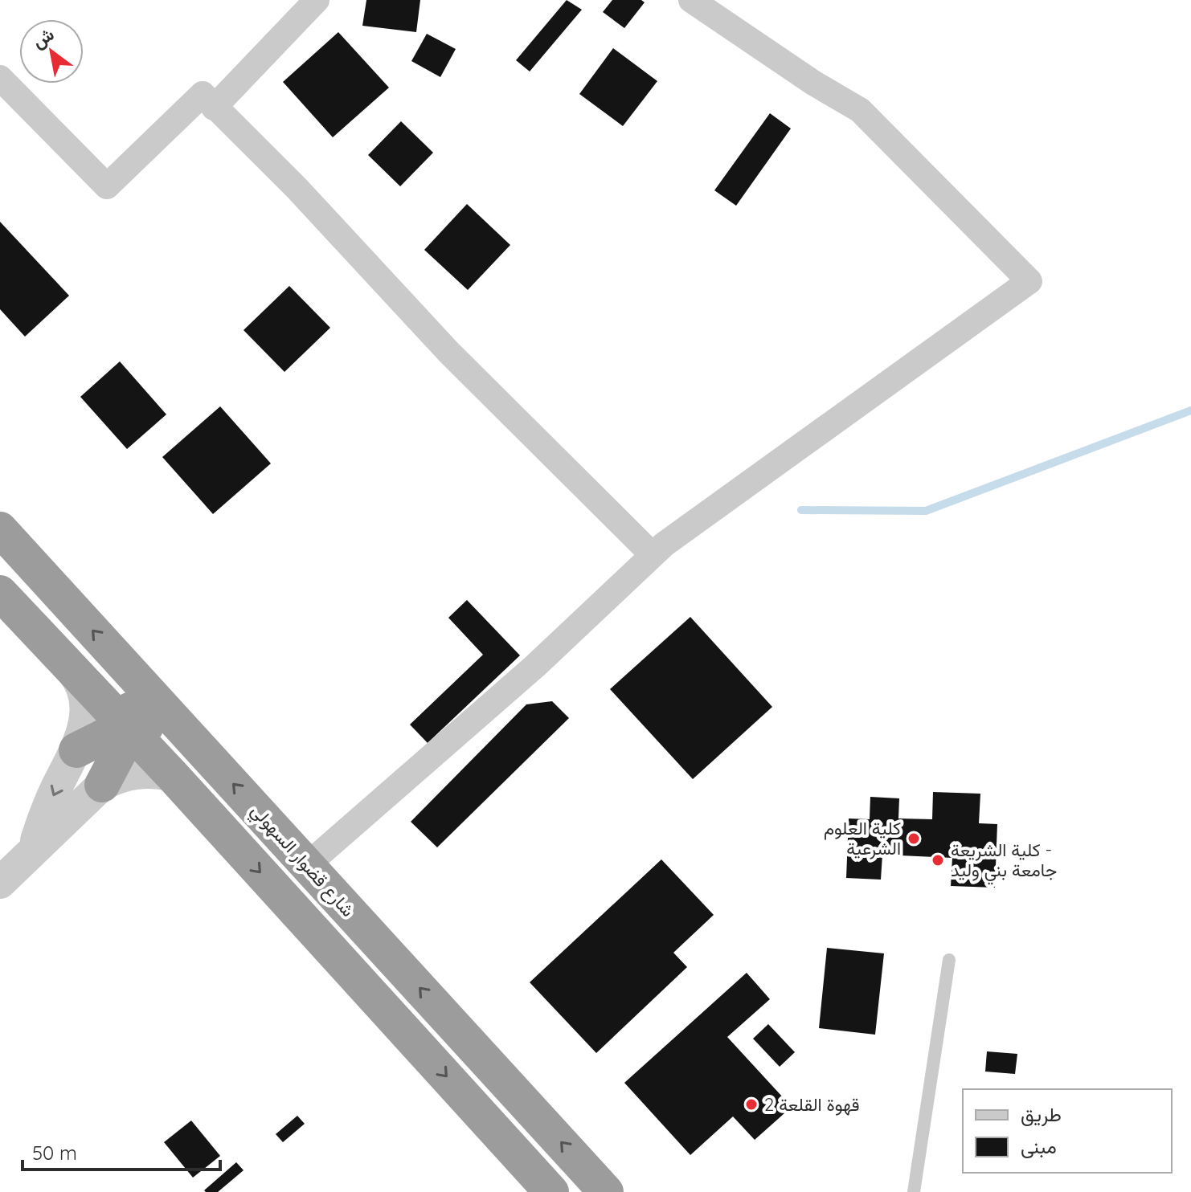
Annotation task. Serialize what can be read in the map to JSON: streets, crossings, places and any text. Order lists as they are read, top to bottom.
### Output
{
  "streets": {
    "highway": ["شارع قضوار السهولي"]
  },
  "places": ["كلية العلوم الشرعية", "كلية الشريعة - جامعة بني وليد", "قهوة القلعة 2"],
  "legend": ["طريق", "مبنى"],
  "scale_bar": "50 m",
  "north": "top left"
}
